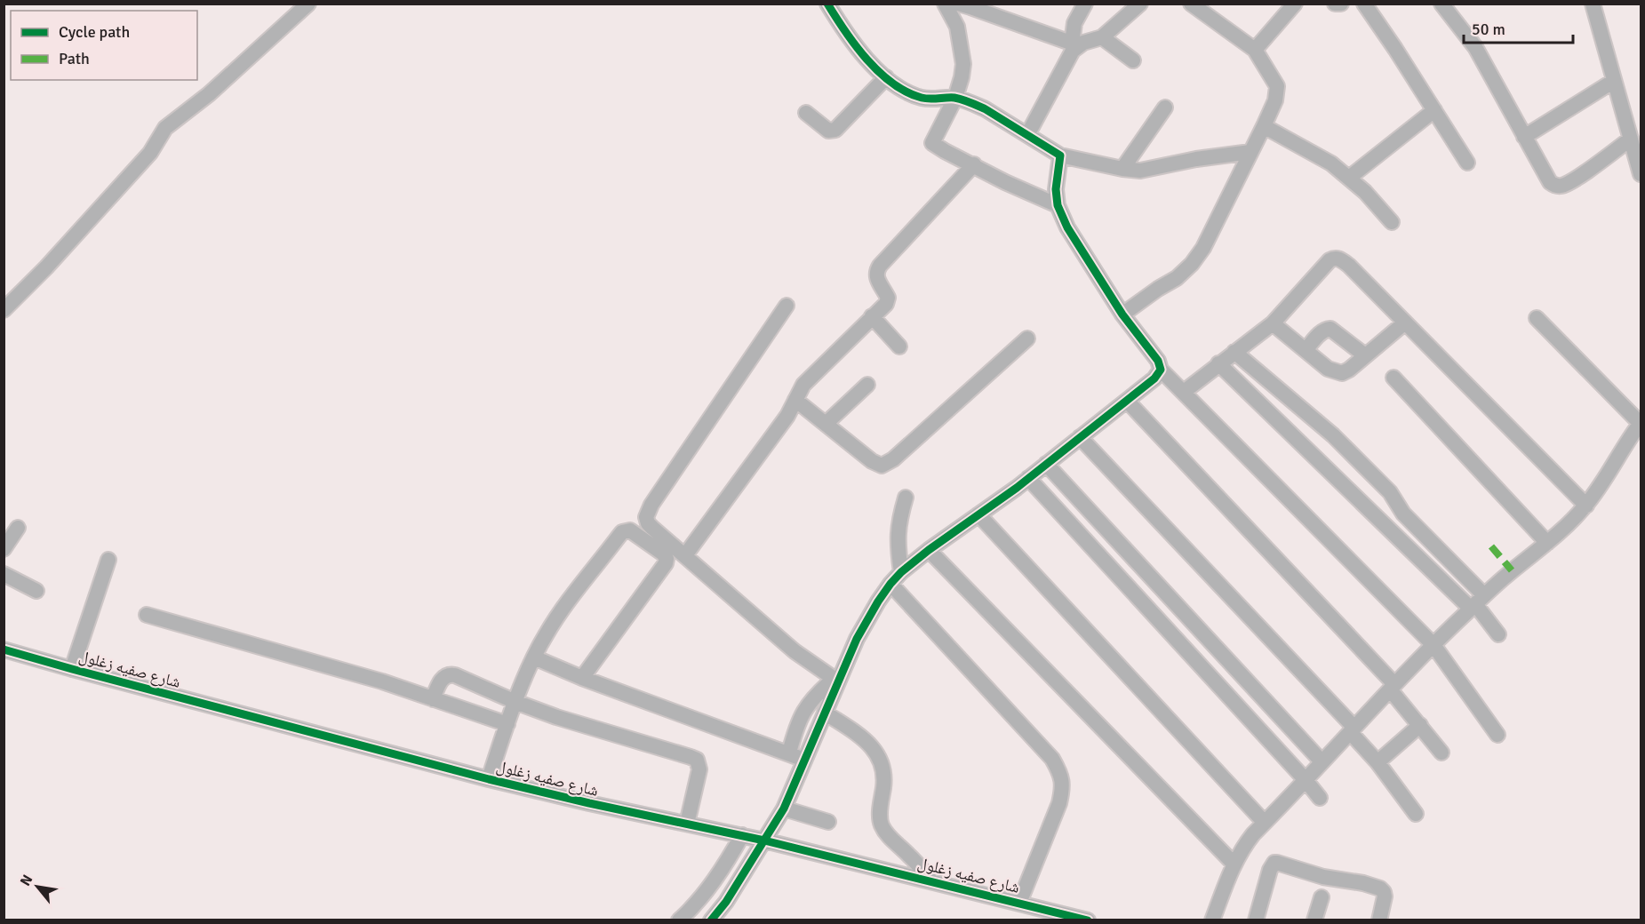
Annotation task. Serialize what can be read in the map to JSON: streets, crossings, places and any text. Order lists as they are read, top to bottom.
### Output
{
  "streets": {
    "street": ["شارع صفيه زغلول"]
  },
  "legend": ["Cycle path", "Path"],
  "scale_bar": "50 m",
  "north": "top left"
}
